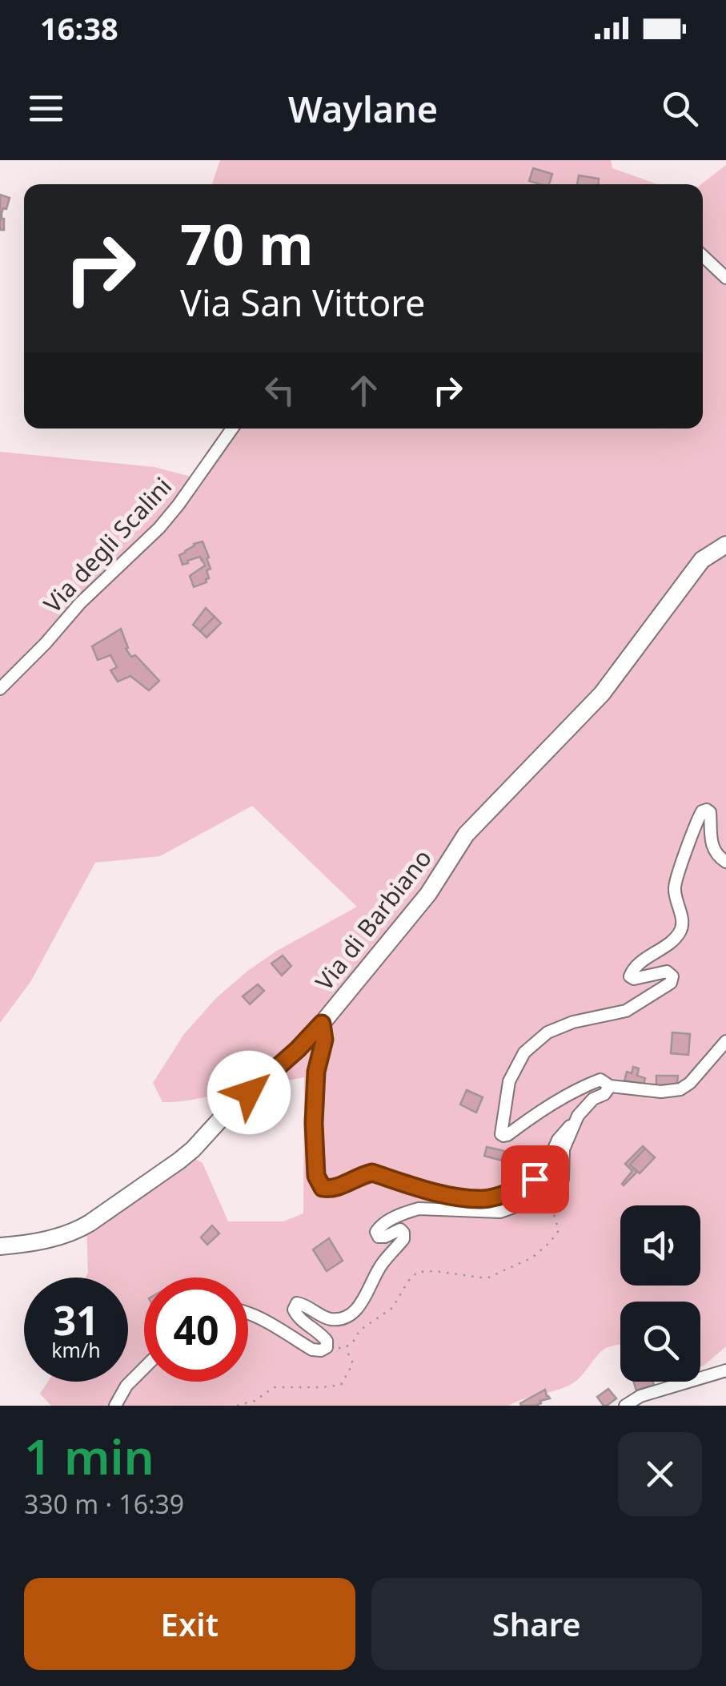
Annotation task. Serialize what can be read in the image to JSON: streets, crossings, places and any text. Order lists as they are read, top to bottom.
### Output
{
  "streets": {
    "street": ["Via degli Scalini", "Via di Barbiano"]
  },
  "page": {
    "status": "16:38",
    "header": "Waylane",
    "turn": ["70 m", "Via San Vittore"],
    "speed": "31 km/h",
    "limit": "40",
    "heading": ["1 min", "330 m · 16:39"],
    "buttons": ["Exit", "Share"]
  }
}
